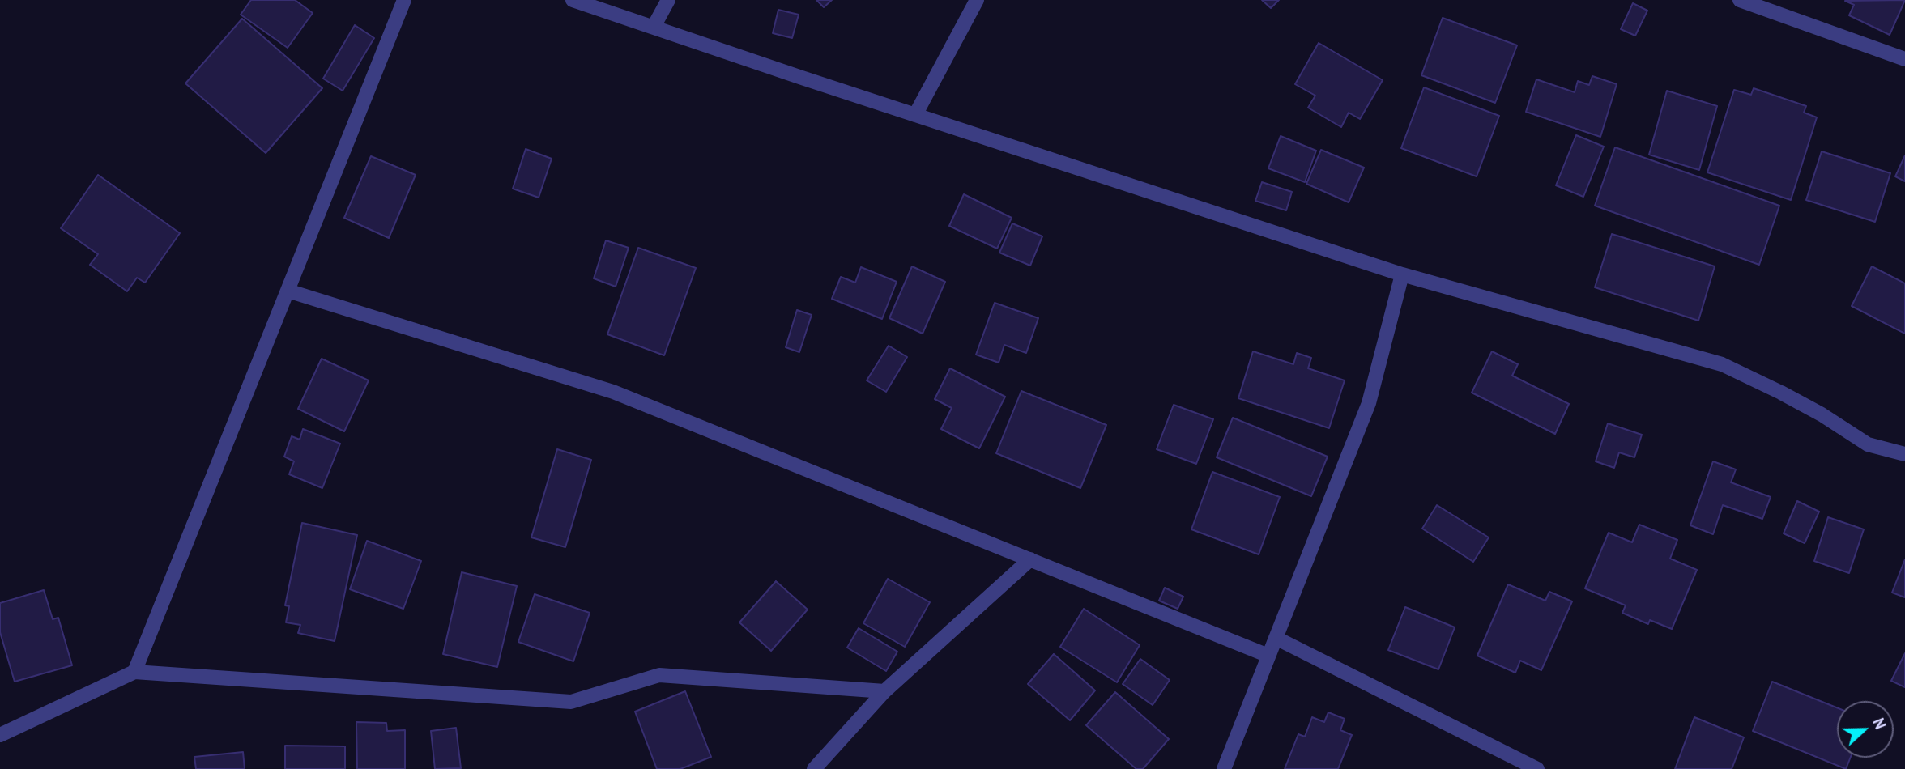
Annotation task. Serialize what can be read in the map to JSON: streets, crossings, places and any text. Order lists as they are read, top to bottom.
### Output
{
  "north": "right"
}
